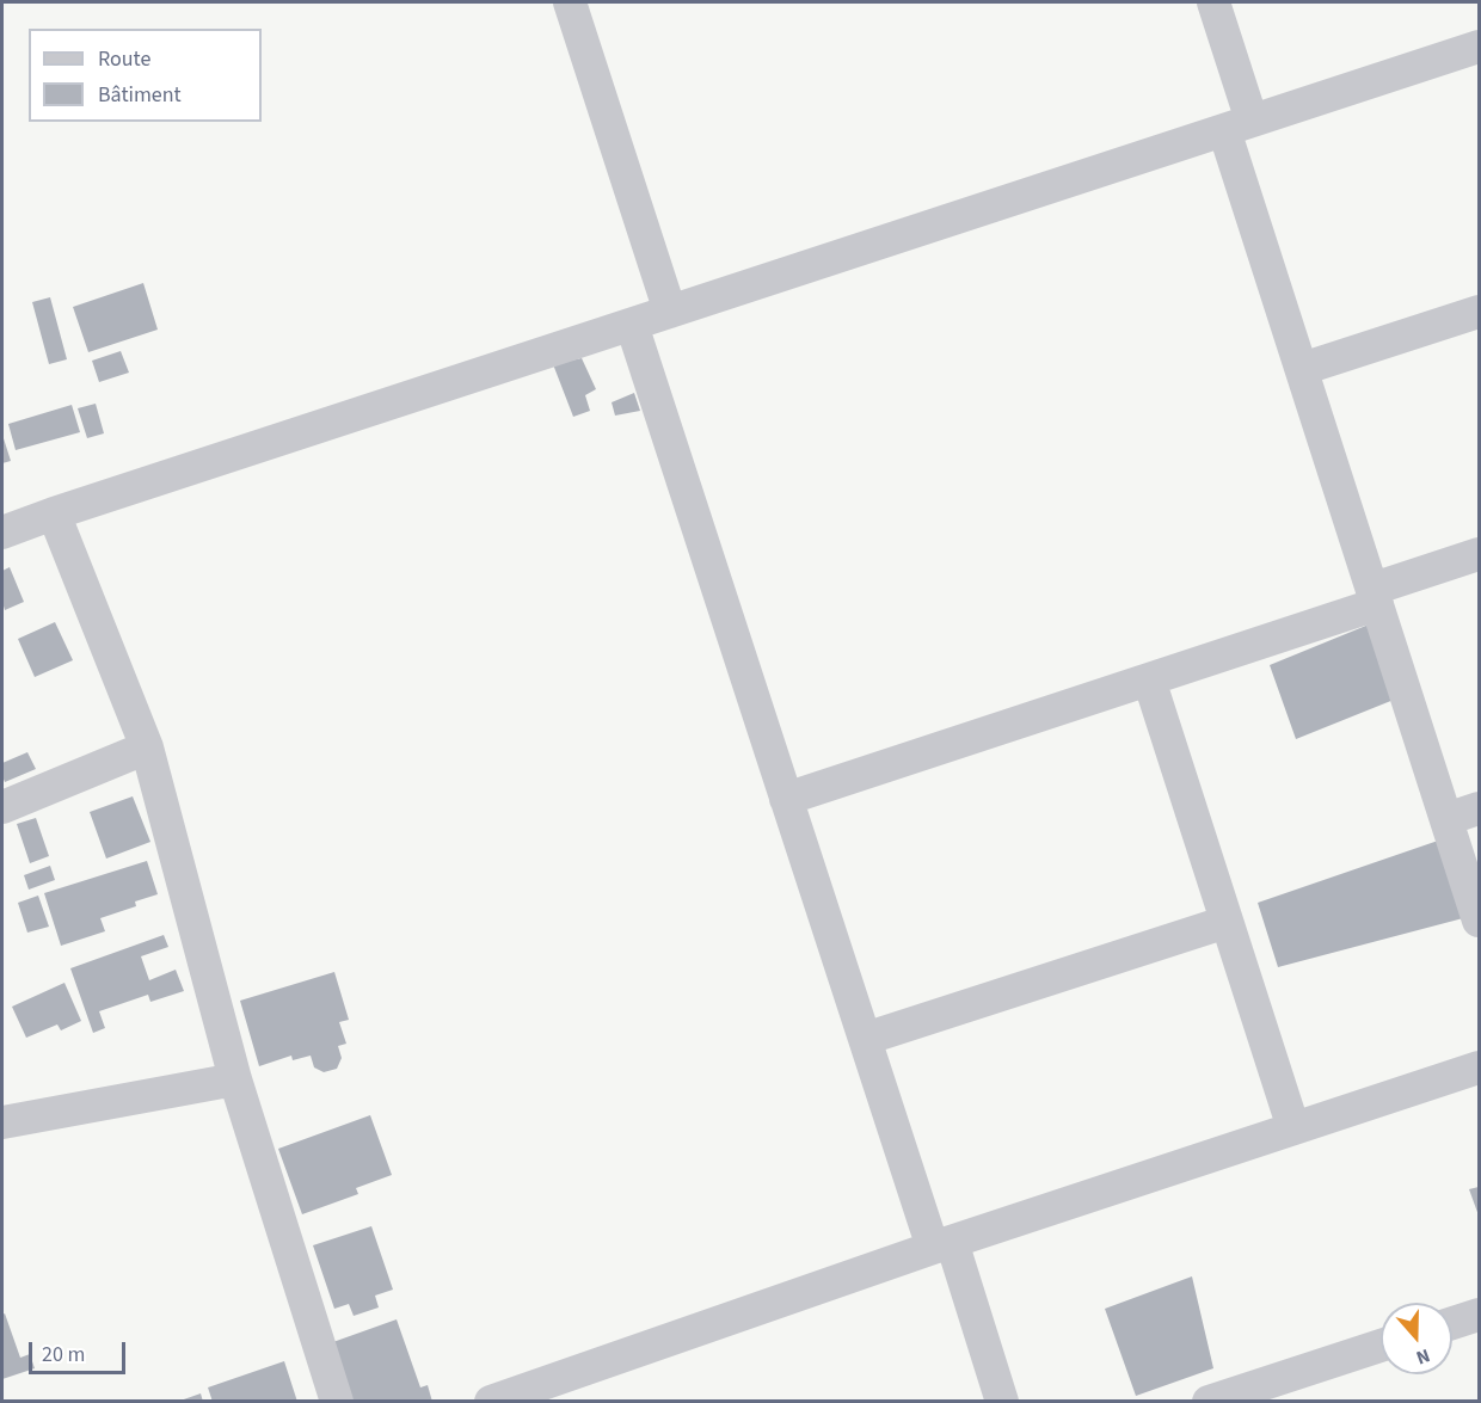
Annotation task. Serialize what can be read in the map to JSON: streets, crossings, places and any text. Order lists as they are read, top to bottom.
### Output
{
  "legend": ["Route", "Bâtiment"],
  "scale_bar": "20 m",
  "north": "bottom"
}
